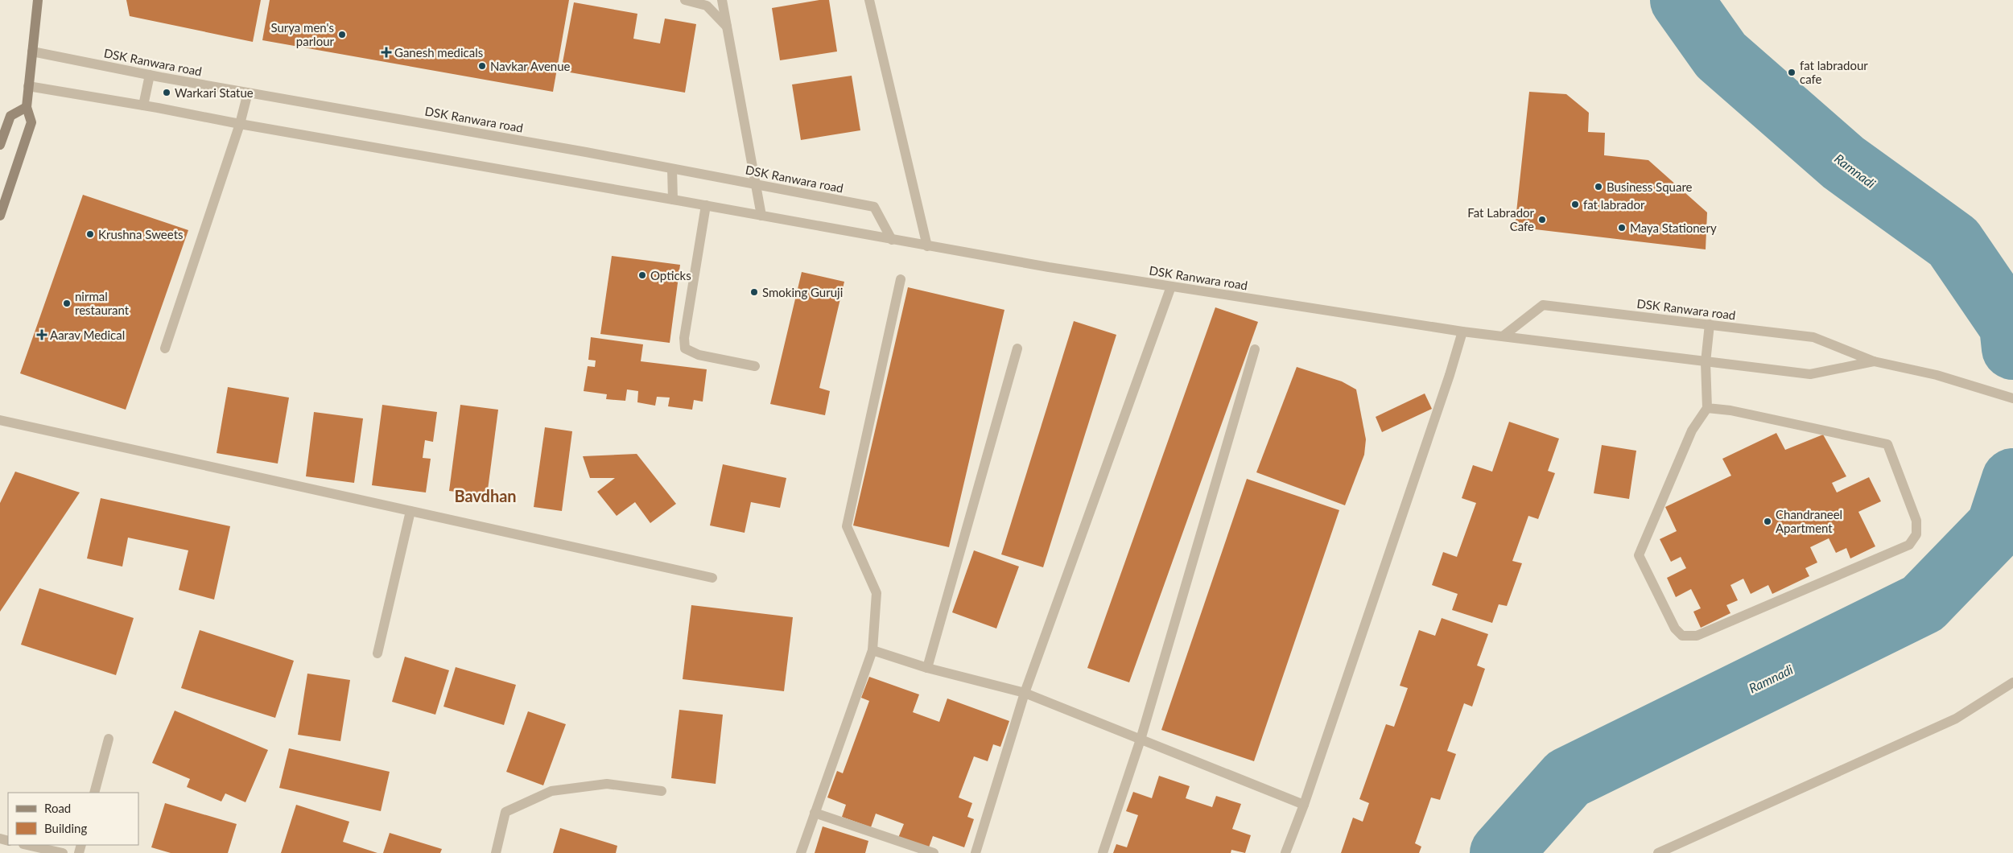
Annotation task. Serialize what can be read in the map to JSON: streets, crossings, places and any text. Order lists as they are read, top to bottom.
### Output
{
  "streets": {
    "street": ["DSK Ranwara road"]
  },
  "districts": ["Bavdhan"],
  "water": ["Ramnadi"],
  "places": {
    "other": [
      "Surya men's parlour",
      "Navkar Avenue",
      "fat labradour cafe",
      "Warkari Statue",
      "Business Square",
      "fat labrador",
      "Fat Labrador Cafe",
      "Maya Stationery",
      "Krushna Sweets",
      "Opticks",
      "Smoking Guruji",
      "nirmal restaurant",
      "Chandraneel Apartment"
    ],
    "health": ["Ganesh medicals", "Aarav Medical"]
  },
  "legend": ["Road", "Building"]
}
